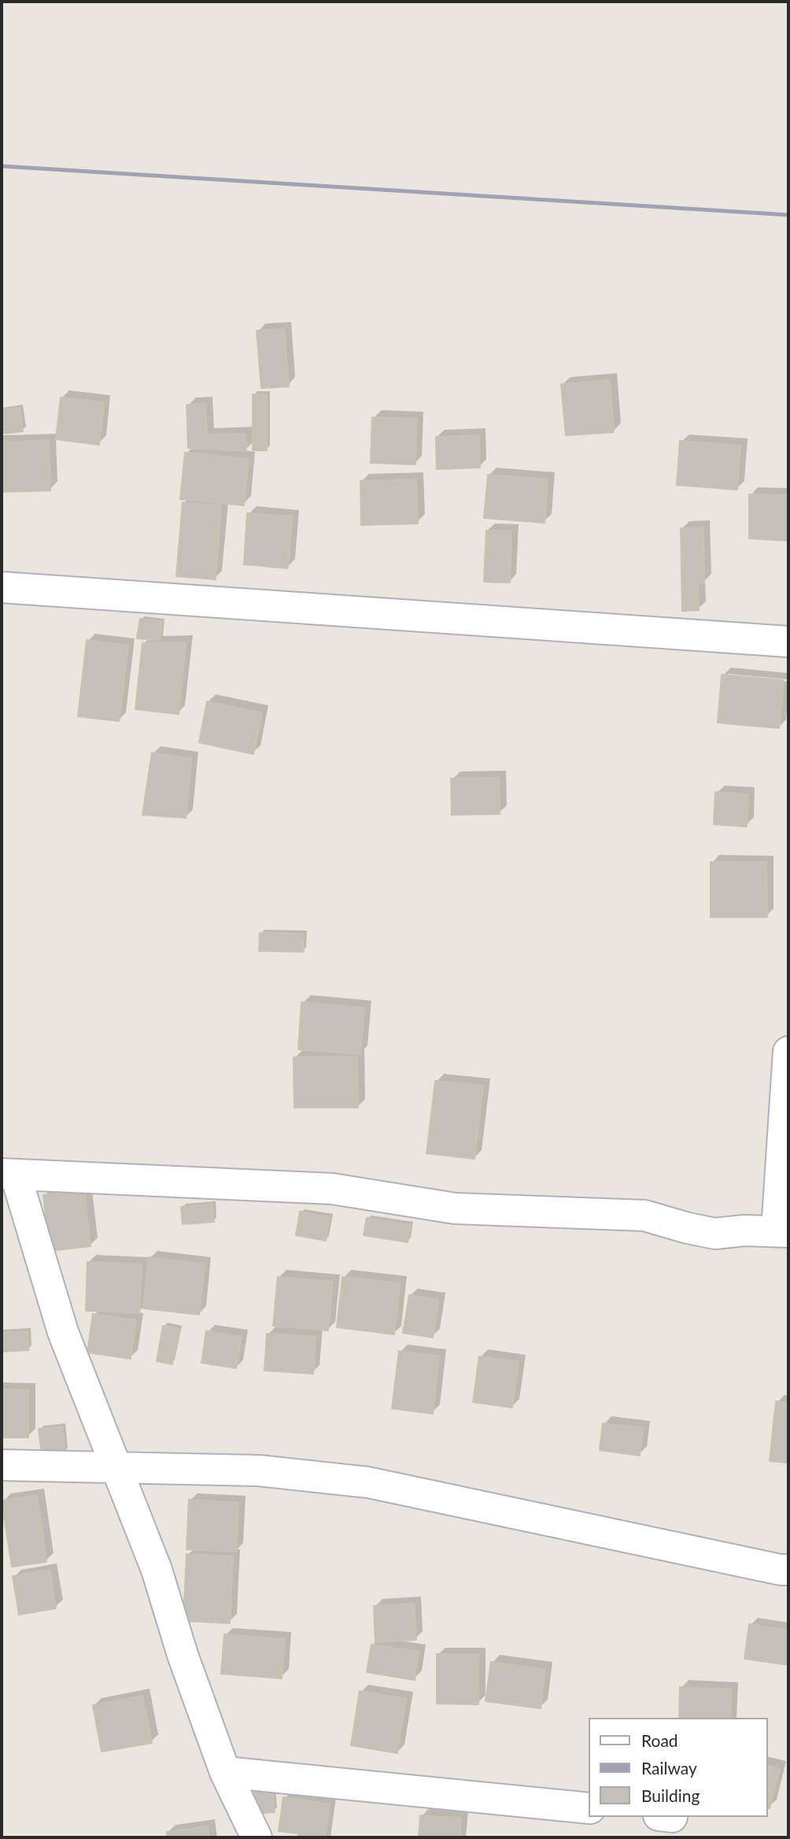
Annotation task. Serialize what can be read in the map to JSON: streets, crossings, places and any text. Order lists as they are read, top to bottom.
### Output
{
  "legend": ["Road", "Railway", "Building"]
}
